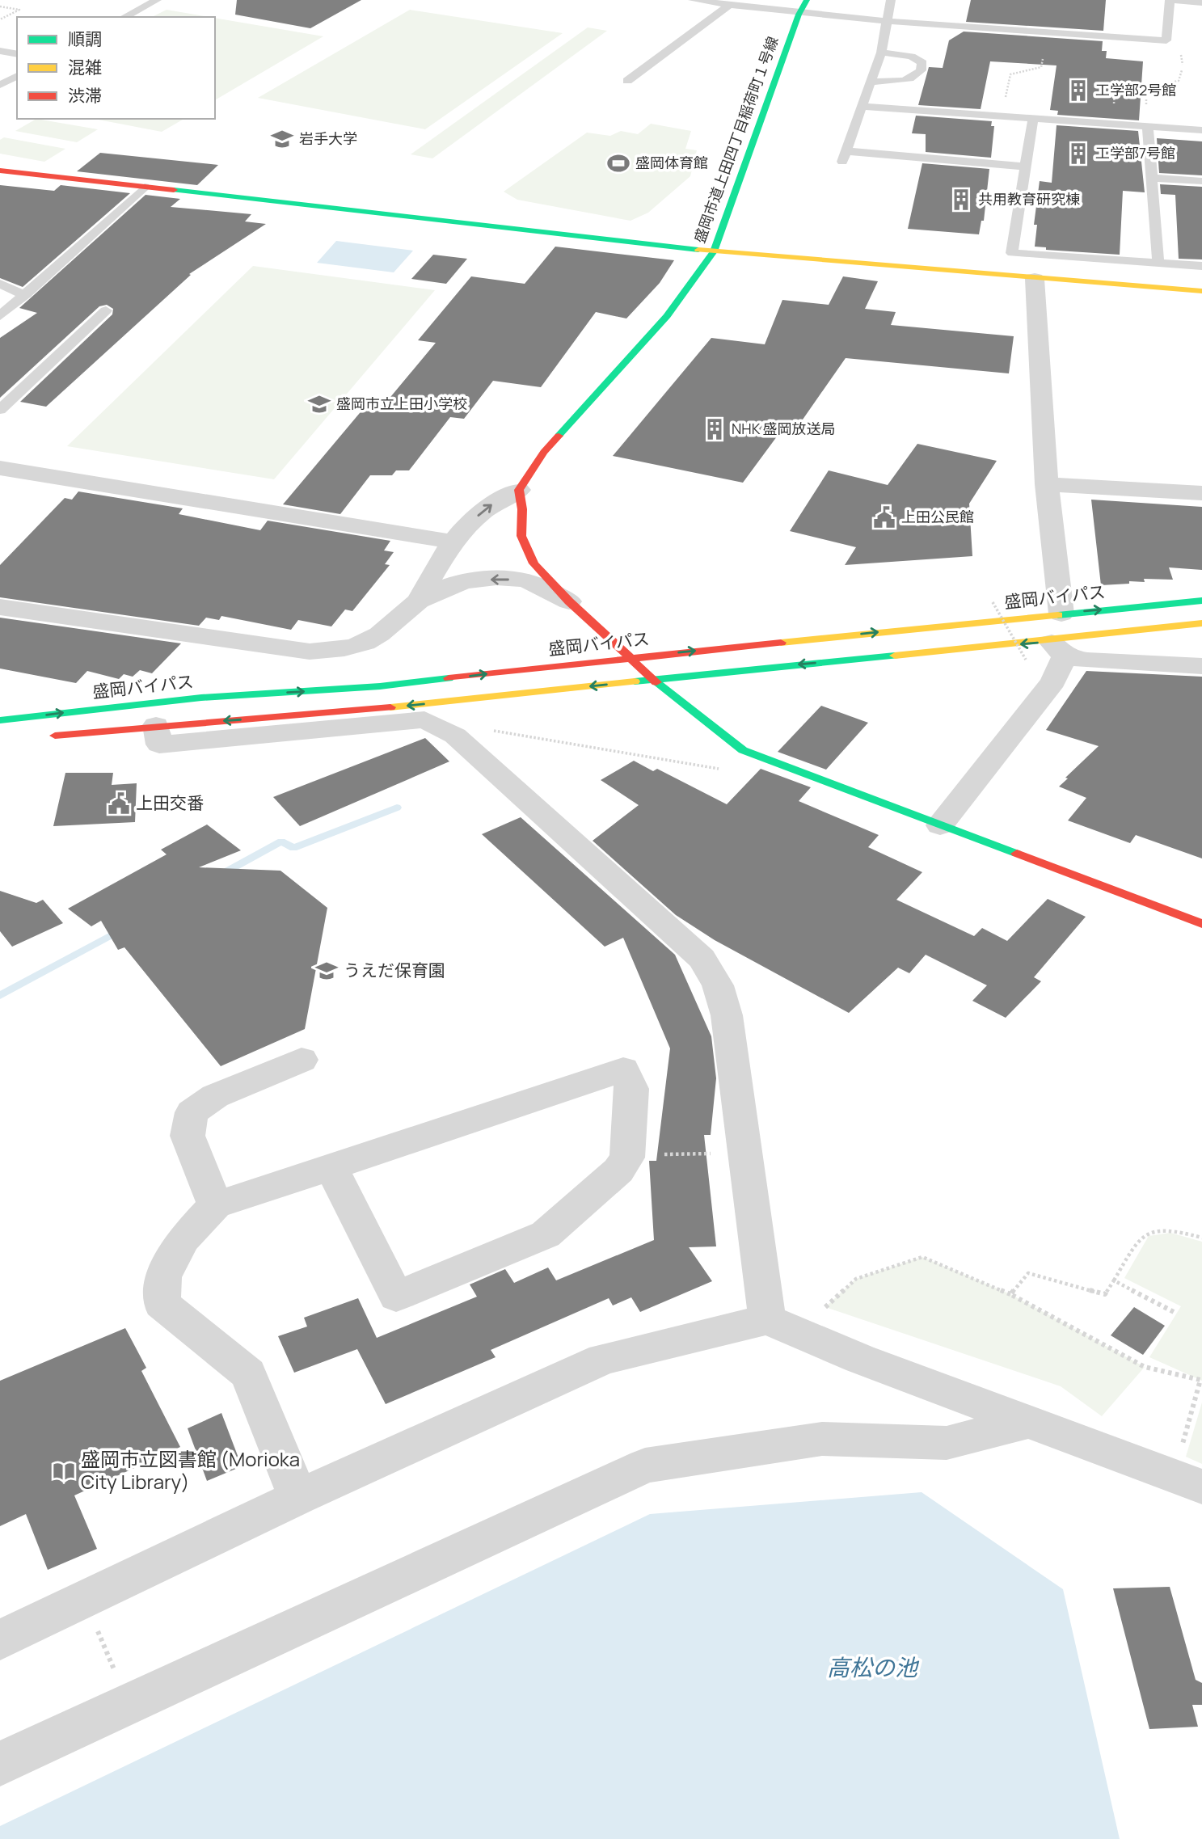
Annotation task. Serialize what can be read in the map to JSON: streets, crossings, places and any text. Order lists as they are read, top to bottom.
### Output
{
  "streets": {
    "main road": ["盛岡市道上田四丁目稲荷町１号線", "盛岡バイパス"]
  },
  "water": ["高松の池"],
  "places": {
    "building": [
      "工学部2号館",
      "工学部7号館",
      "共用教育研究棟",
      "NHK 盛岡放送局"
    ],
    "school or university": ["岩手大学", "盛岡市立上田小学校", "うえだ保育園"],
    "sports": ["盛岡体育館"],
    "public building": ["上田公民館", "上田交番"],
    "library": ["盛岡市立図書館 (Morioka City Library)"]
  },
  "legend": ["順調", "混雑", "渋滞"]
}
